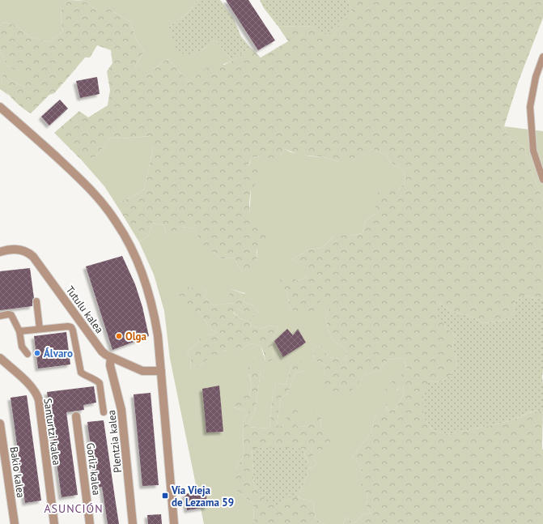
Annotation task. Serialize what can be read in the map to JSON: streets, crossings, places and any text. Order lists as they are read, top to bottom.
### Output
{
  "streets": {
    "street": [
      "Tutulu kalea",
      "Santurtzi kalea",
      "Plentzia kalea",
      "Gorliz kalea",
      "Bakio kalea"
    ]
  },
  "crossings": [
    ["Tutulu kalea", "Plentzia kalea"]
  ],
  "districts": ["ASUNCIÓN"],
  "places": {
    "other": ["Olga", "Álvaro"],
    "transit": ["Vía Vieja de Lezama 59"]
  }
}
